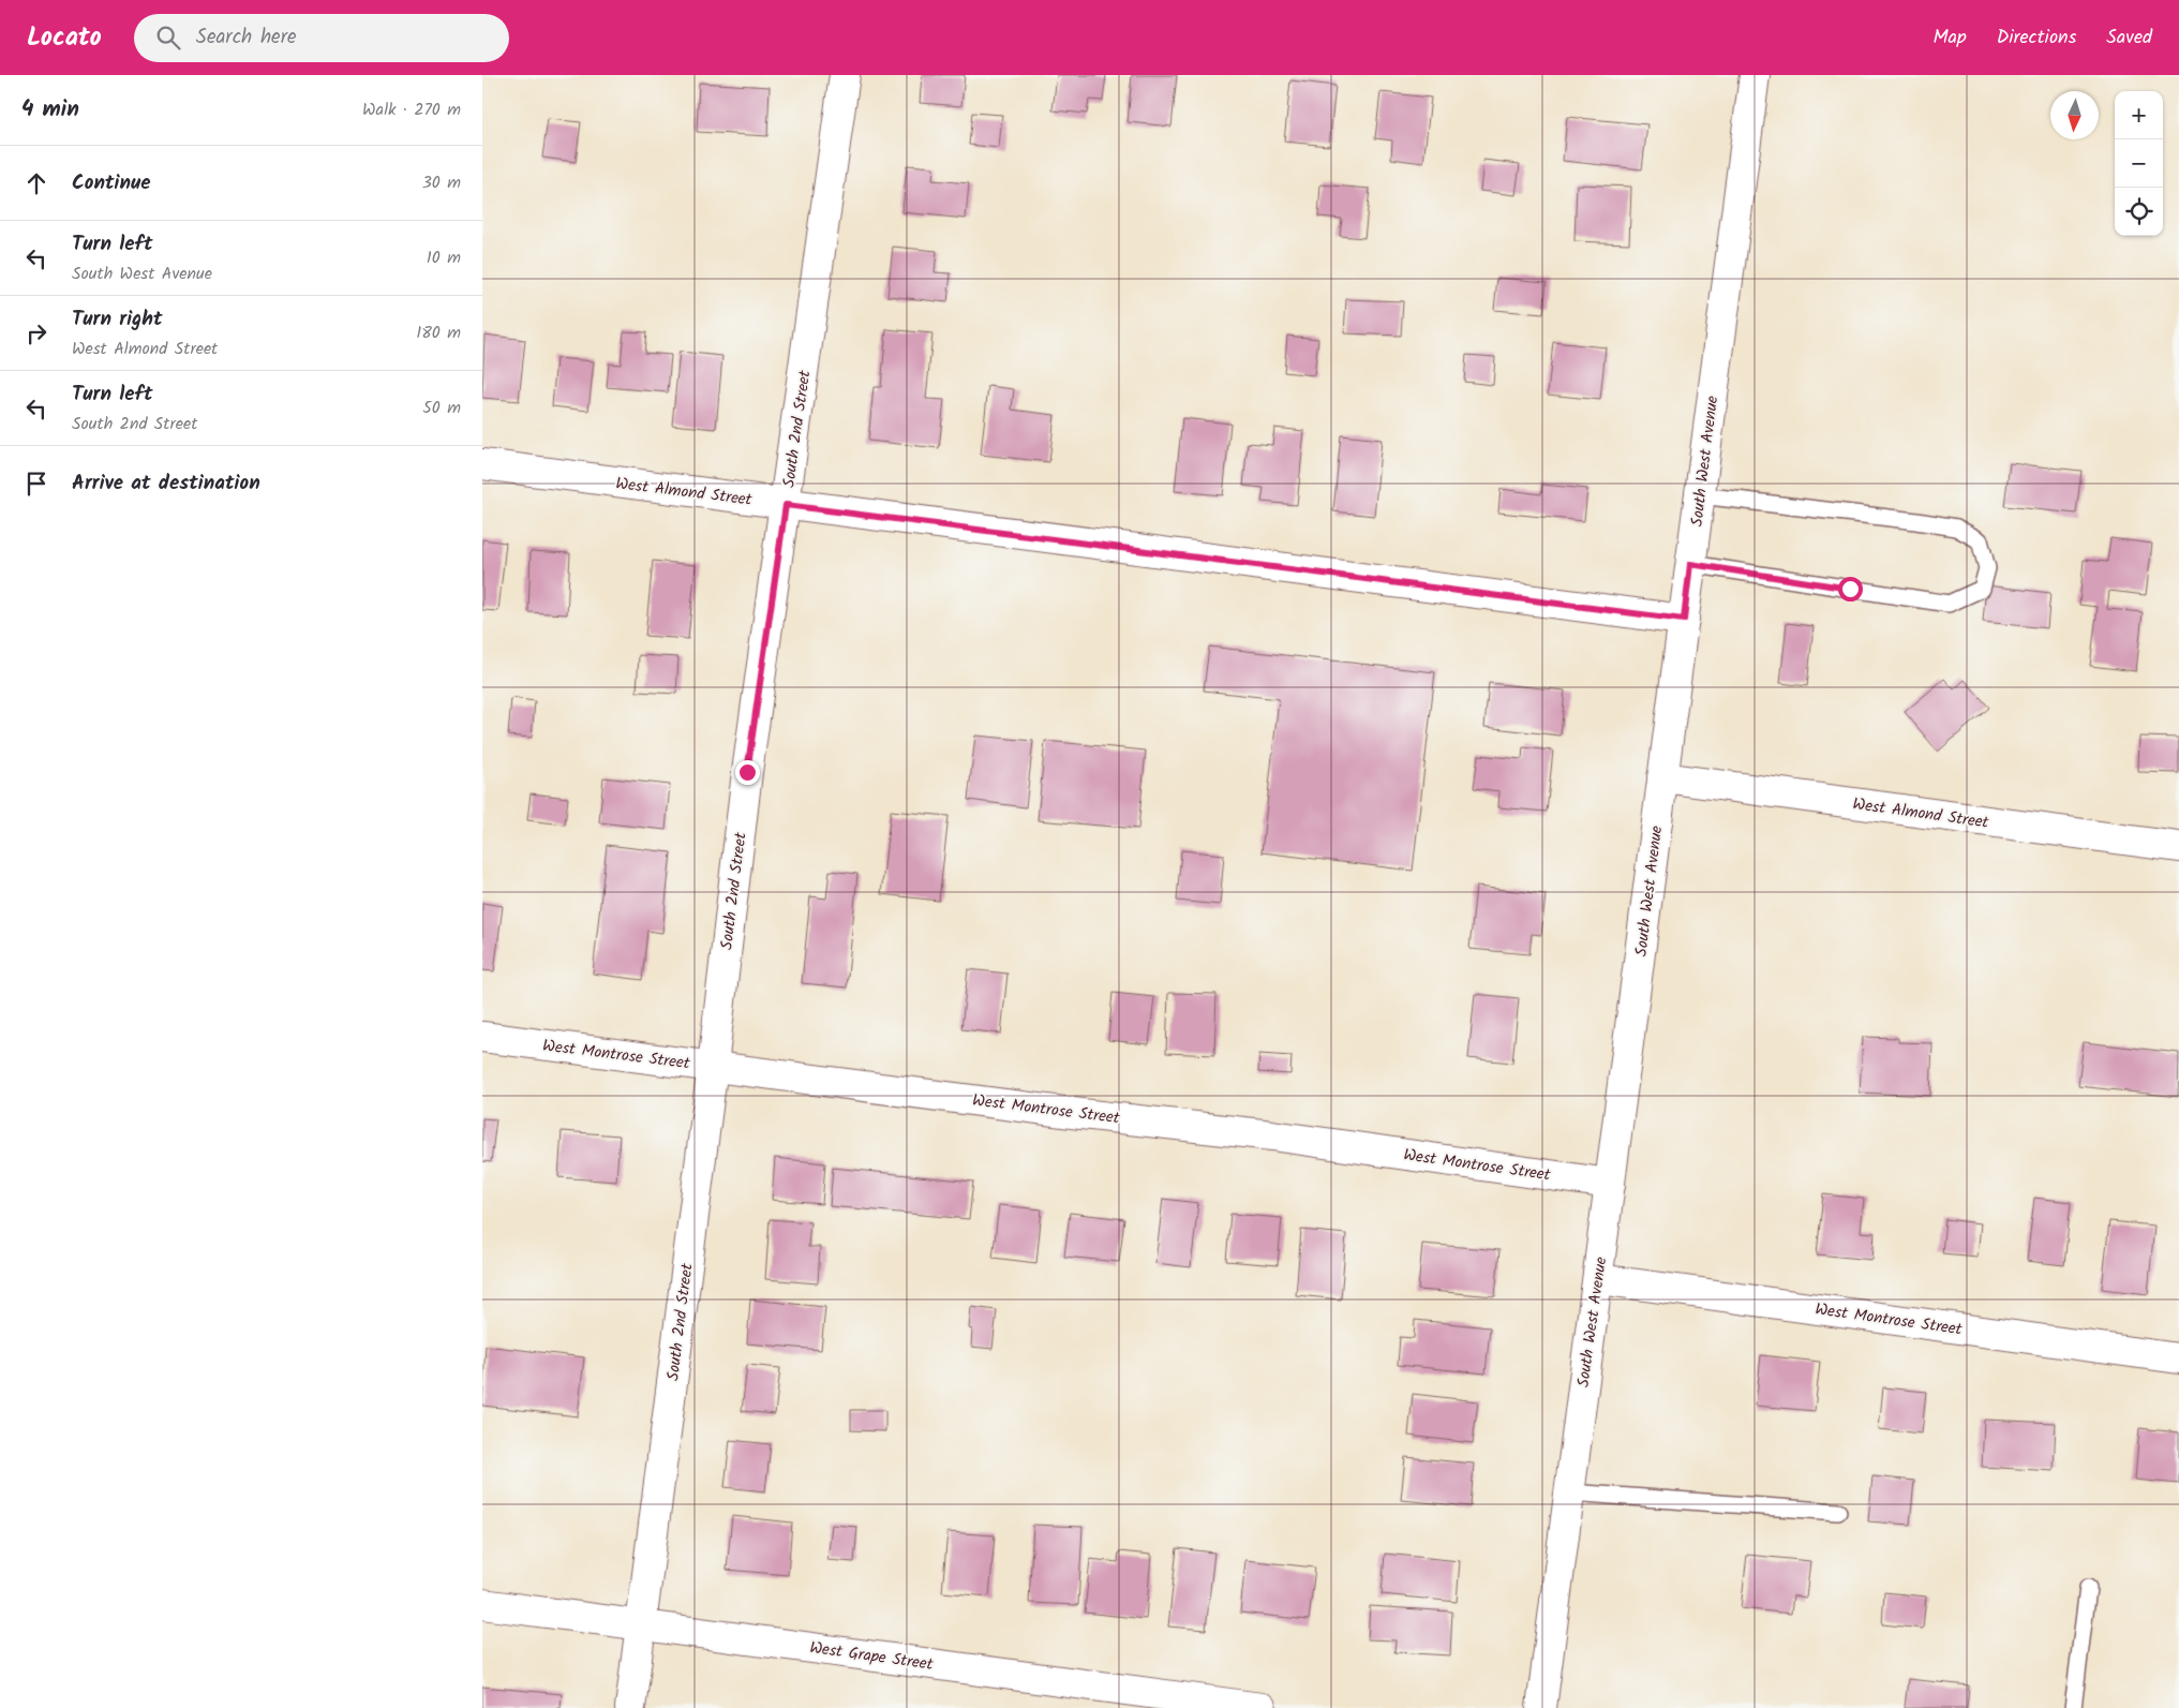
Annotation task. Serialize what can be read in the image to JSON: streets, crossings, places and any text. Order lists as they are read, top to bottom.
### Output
{
  "streets": {
    "street": [
      "South 2nd Street",
      "South West Avenue",
      "West Almond Street",
      "West Montrose Street",
      "West Grape Street"
    ]
  },
  "crossings": [
    ["South 2nd Street", "West Almond Street"],
    ["South 2nd Street", "West Montrose Street"],
    ["South 2nd Street", "West Grape Street"],
    ["South West Avenue", "West Almond Street"],
    ["South West Avenue", "West Montrose Street"]
  ],
  "north": "bottom",
  "page": {
    "header": "Locato",
    "search": "Search here",
    "nav": ["Map", "Directions", "Saved"],
    "heading": ["4 min", "Walk · 270 m"],
    "map_buttons": ["+", "−"],
    "list": [
      ["Continue", "30 m"],
      ["Turn left", "South West Avenue", "10 m"],
      ["Turn right", "West Almond Street", "180 m"],
      ["Turn left", "South 2nd Street", "50 m"],
      "Arrive at destination"
    ]
  }
}
